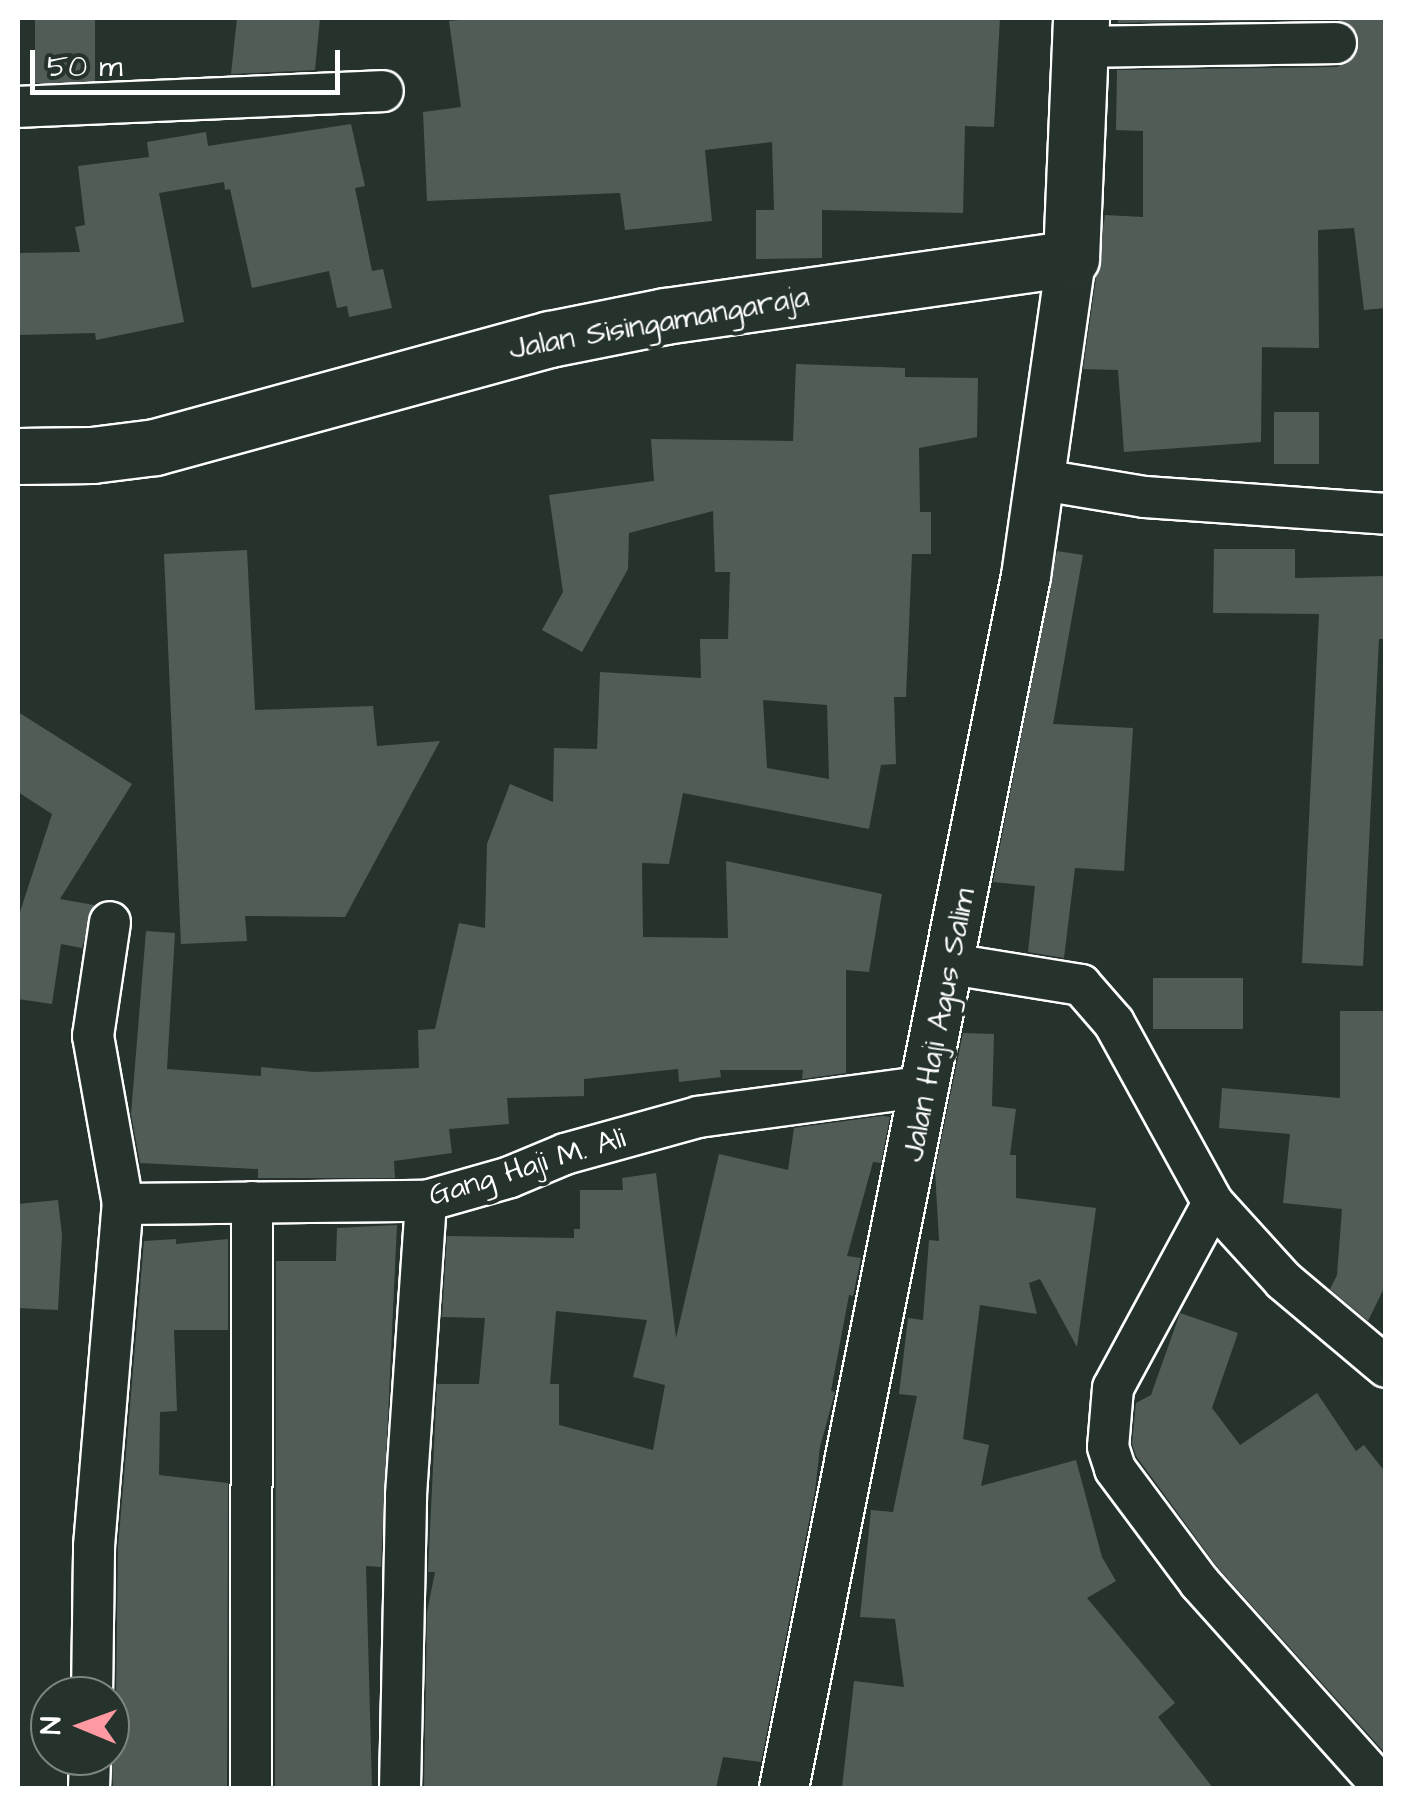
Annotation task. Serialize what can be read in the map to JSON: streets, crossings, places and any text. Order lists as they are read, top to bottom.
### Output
{
  "streets": {
    "main road": ["Jalan Sisingamangaraja"],
    "street": ["Jalan Haji Agus Salim", "Gang Haji M. Ali"]
  },
  "crossings": [
    ["Jalan Sisingamangaraja", "Jalan Haji Agus Salim"],
    ["Jalan Haji Agus Salim", "Gang Haji M. Ali"]
  ],
  "scale_bar": "50 m",
  "north": "left"
}
